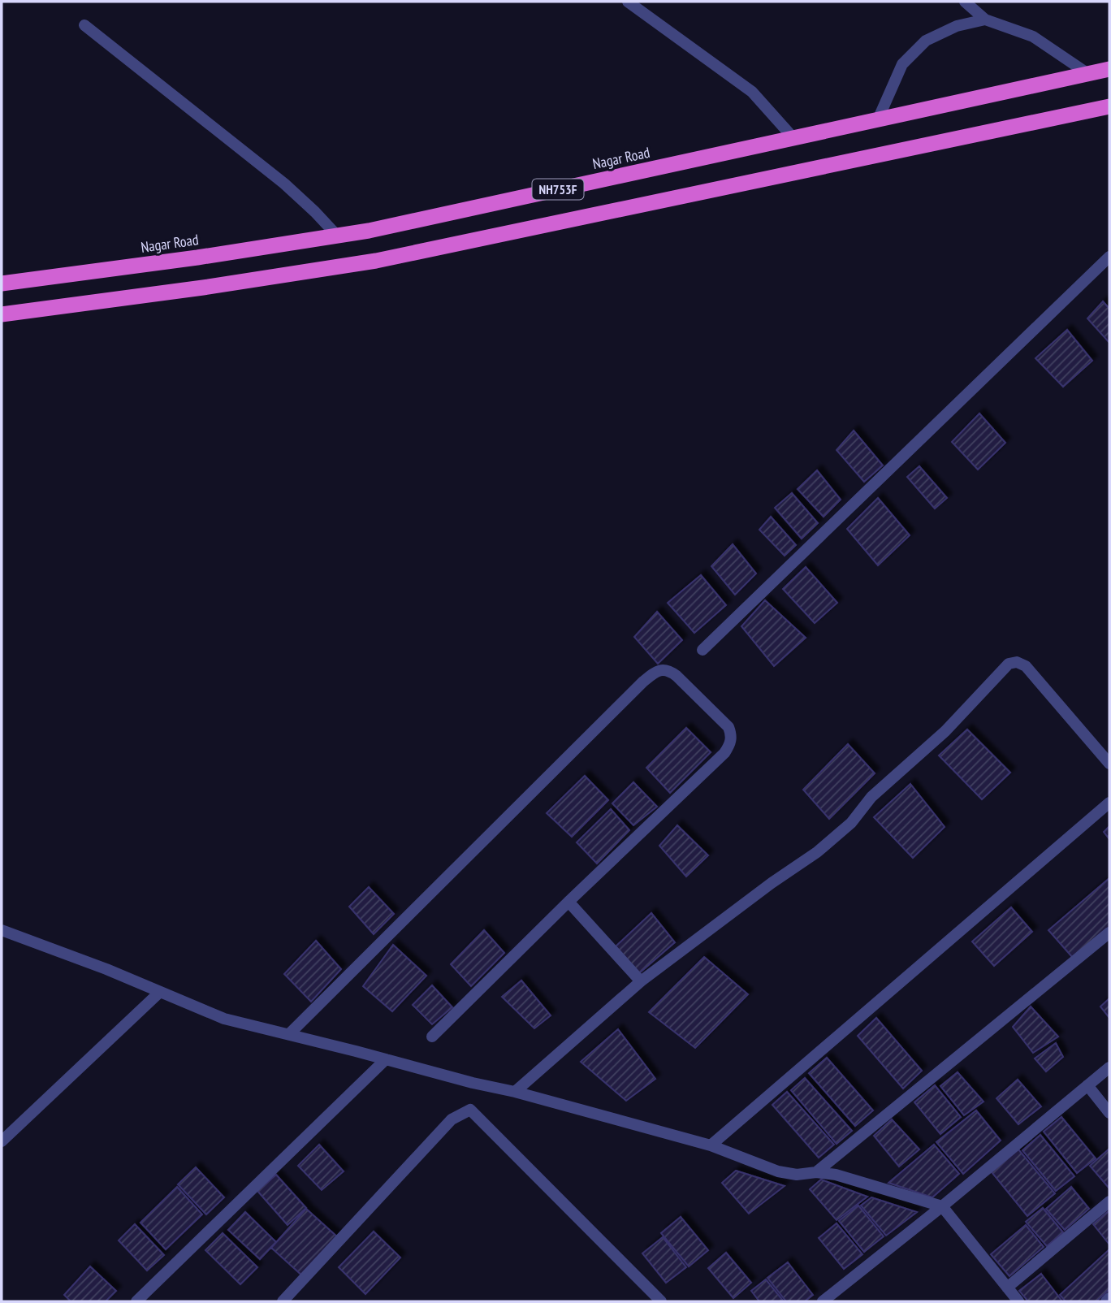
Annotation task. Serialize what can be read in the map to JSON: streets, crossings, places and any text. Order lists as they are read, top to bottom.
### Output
{
  "streets": {
    "highway": ["Nagar Road", "NH753F"]
  }
}
